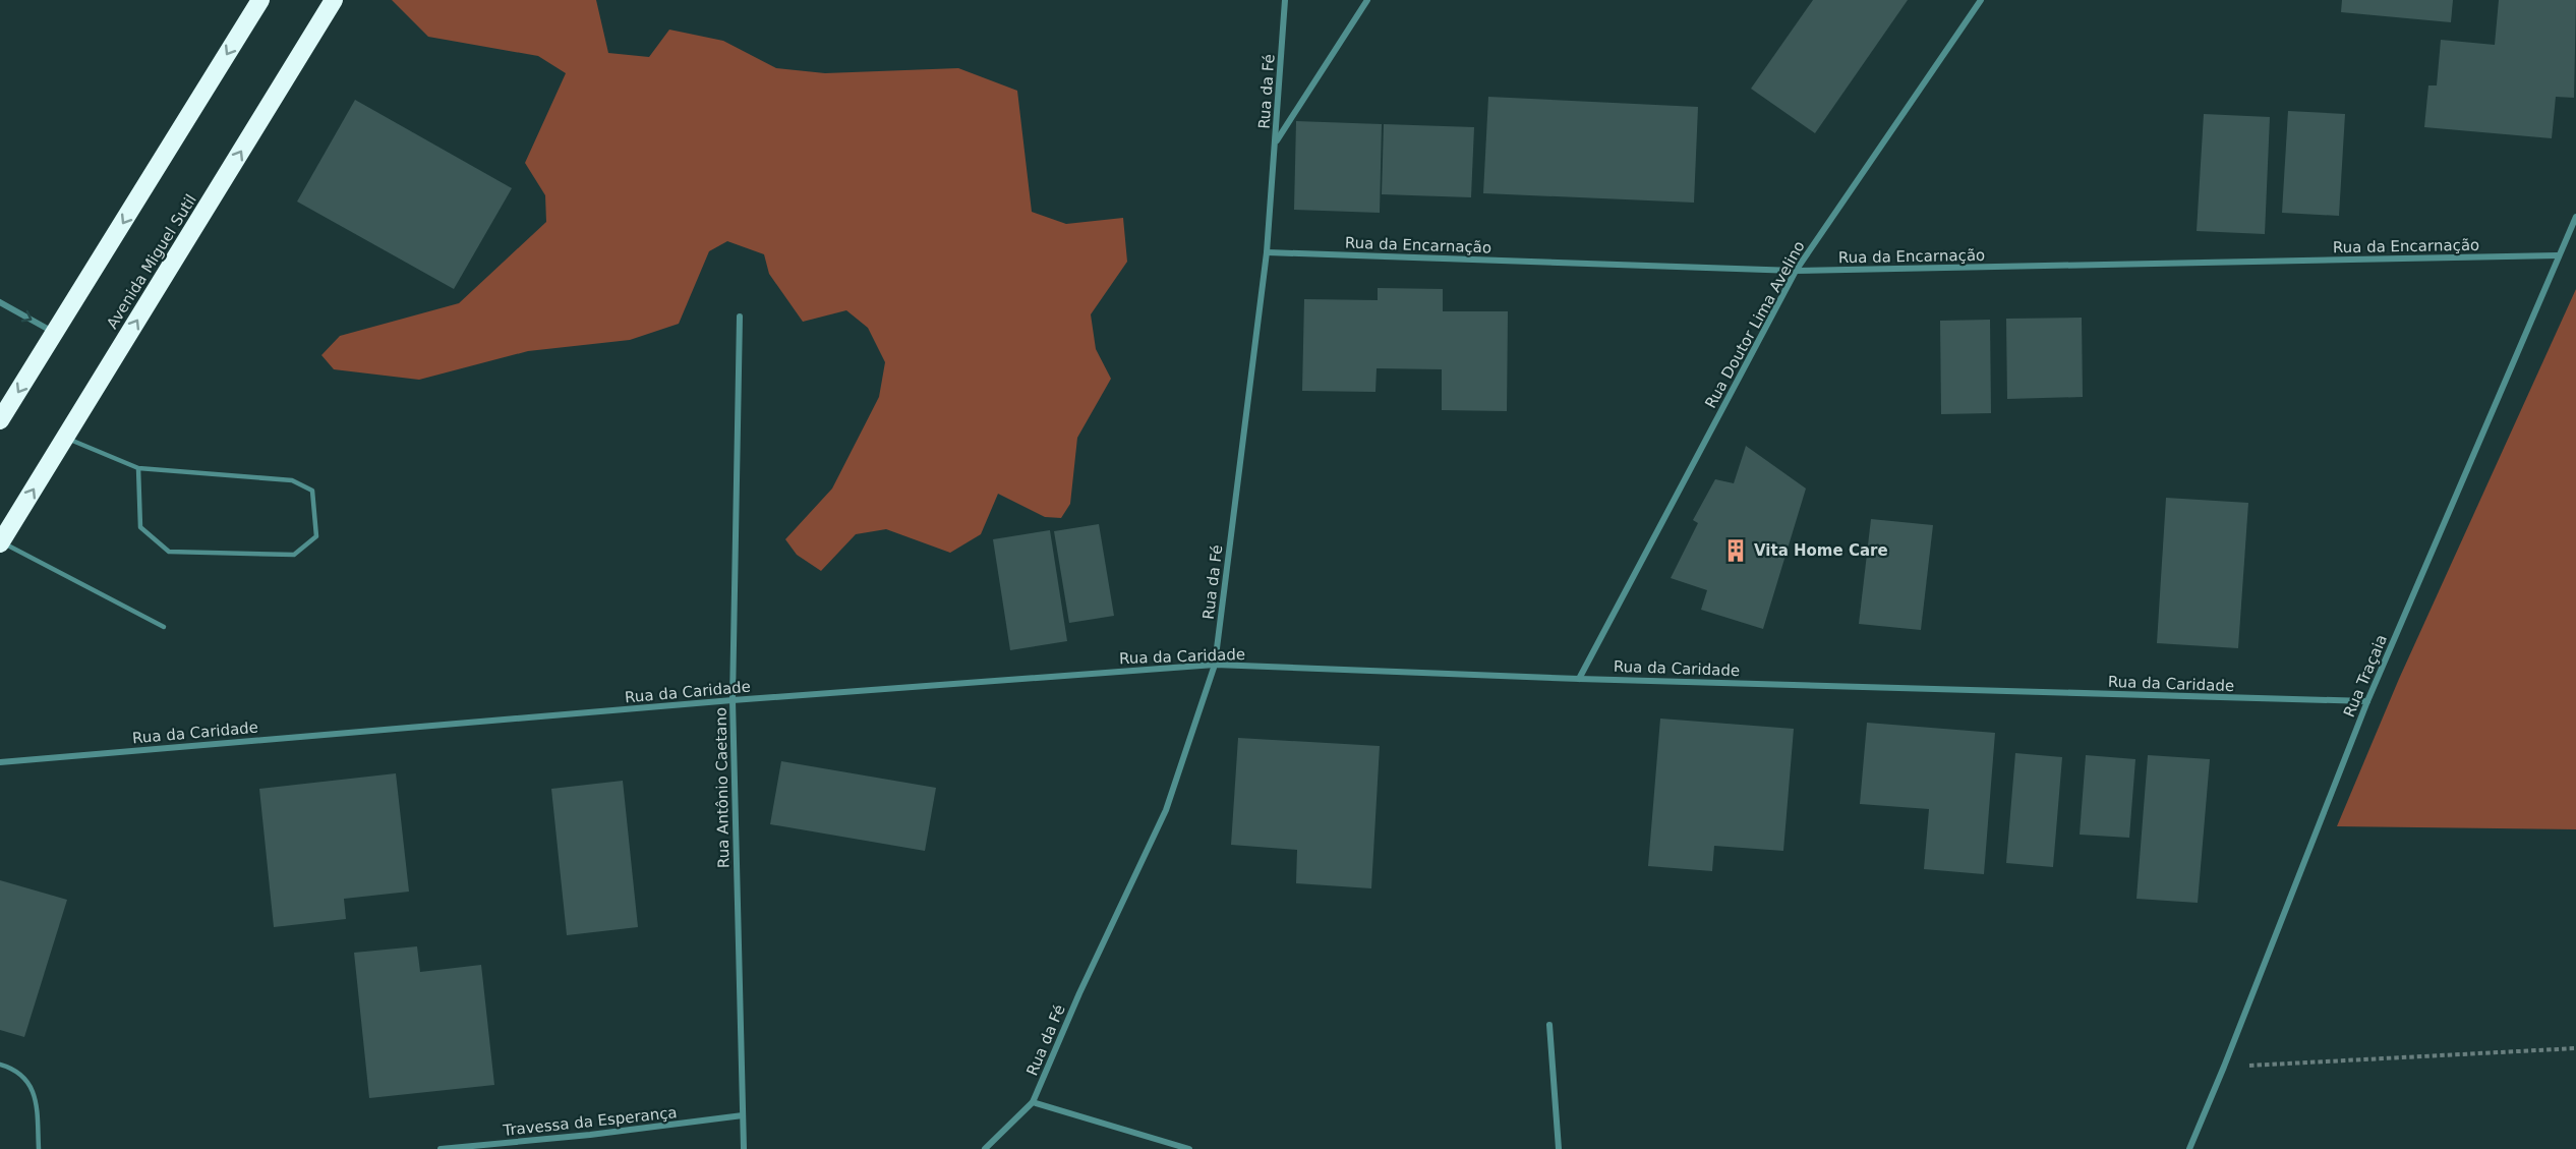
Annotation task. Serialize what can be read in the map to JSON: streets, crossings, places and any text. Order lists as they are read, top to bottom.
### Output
{
  "streets": {
    "highway": ["Avenida Miguel Sutil"],
    "street": [
      "Rua da Fé",
      "Rua da Encarnação",
      "Rua Doutor Lima Avelino",
      "Rua da Caridade",
      "Rua Traçaia",
      "Rua Antônio Caetano",
      "Travessa da Esperança"
    ]
  },
  "crossings": [
    ["Rua da Fé", "Rua da Encarnação"],
    ["Rua da Fé", "Rua da Caridade"],
    ["Rua da Encarnação", "Rua Doutor Lima Avelino"],
    ["Rua da Encarnação", "Rua Traçaia"],
    ["Rua Doutor Lima Avelino", "Rua da Caridade"],
    ["Rua da Caridade", "Rua Traçaia"],
    ["Rua da Caridade", "Rua Antônio Caetano"],
    ["Rua Antônio Caetano", "Travessa da Esperança"]
  ],
  "places": {
    "building": ["Vita Home Care"]
  }
}
